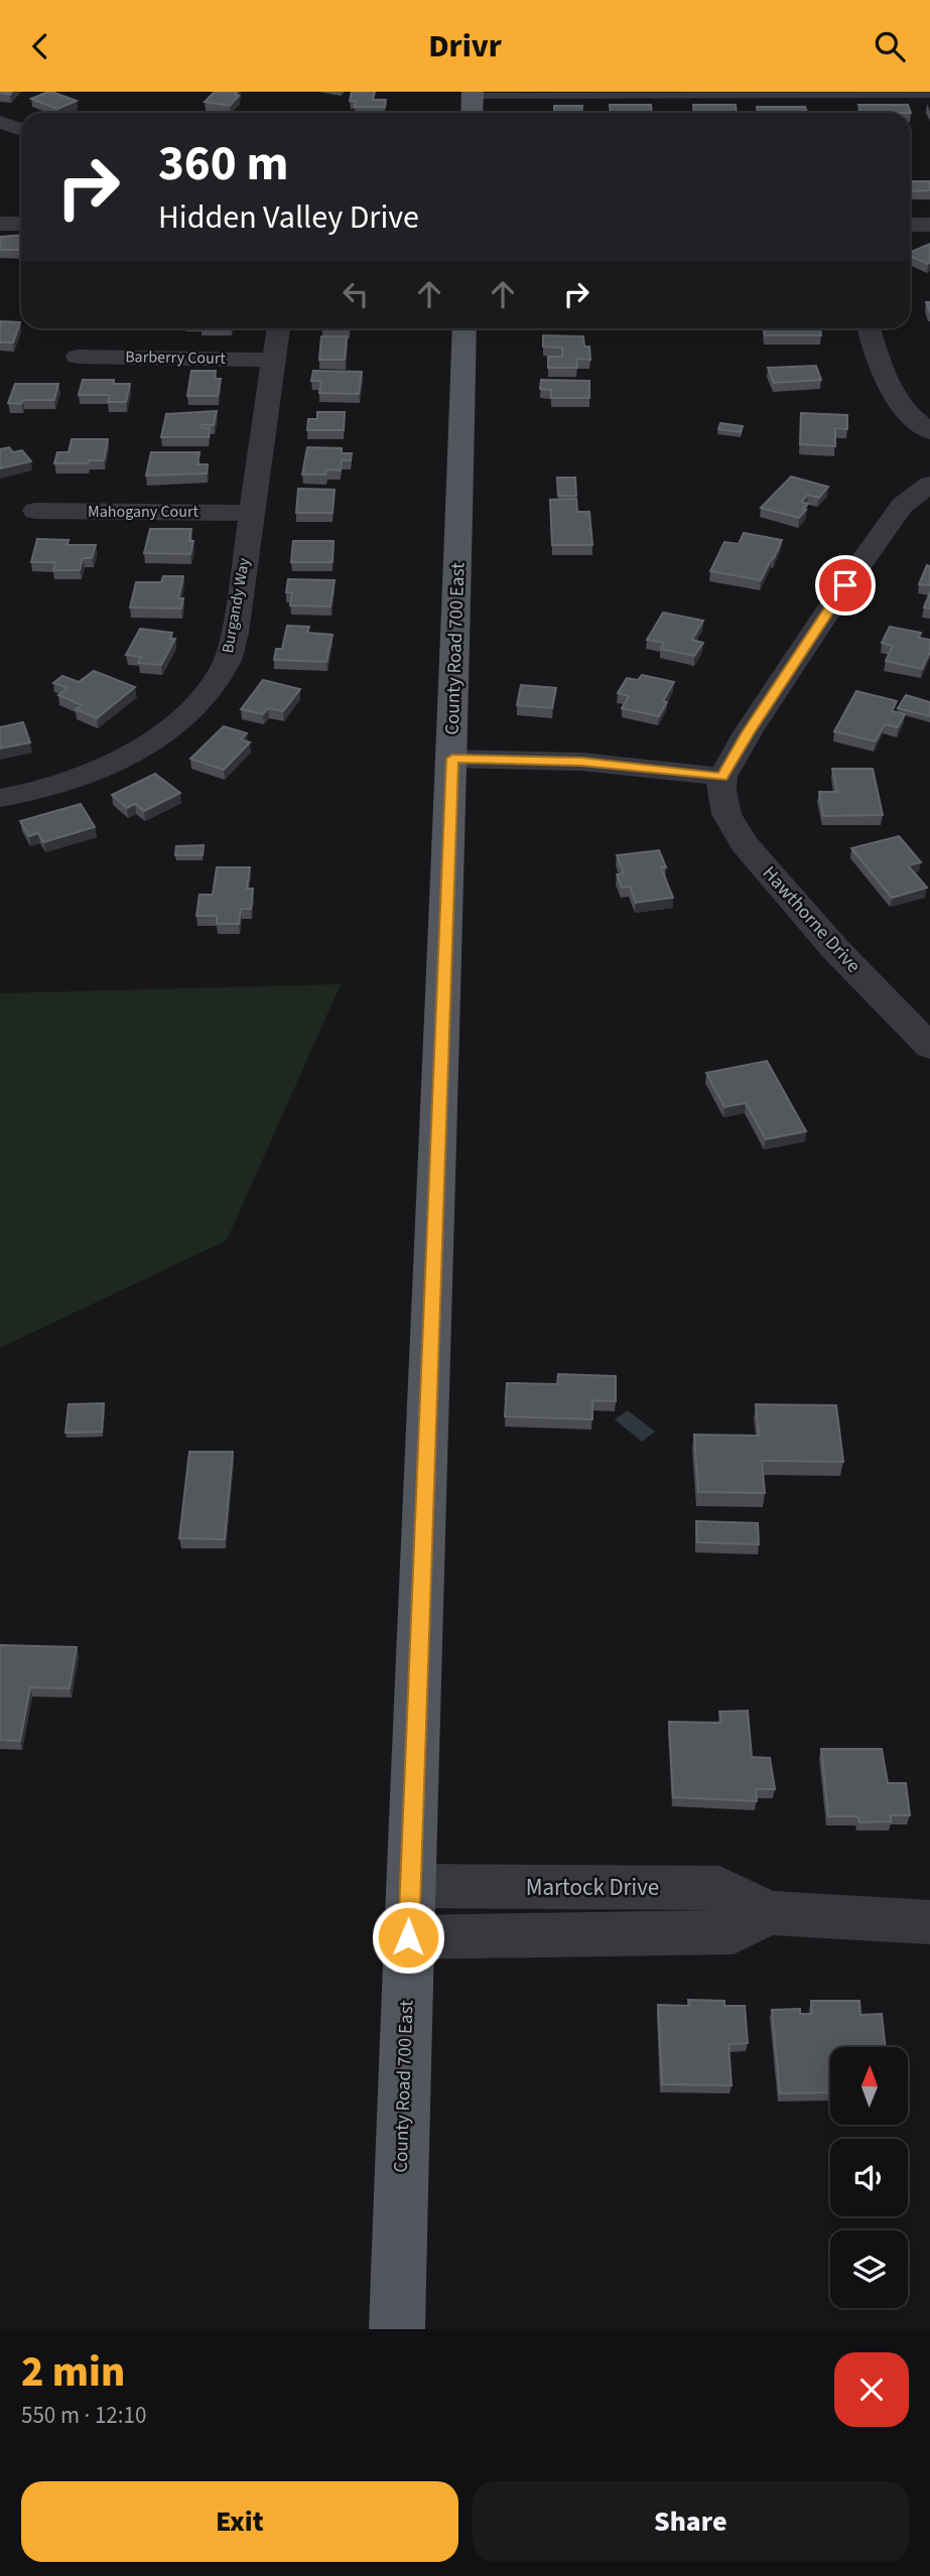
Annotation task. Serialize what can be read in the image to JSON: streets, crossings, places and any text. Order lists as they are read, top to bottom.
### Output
{
  "streets": {
    "main road": ["County Road 700 East"],
    "street": [
      "Barberry Court",
      "Mahogany Court",
      "Burgandy Way",
      "Hawthorne Drive",
      "Martock Drive"
    ]
  },
  "crossings": [
    ["Barberry Court", "Burgandy Way"],
    ["Mahogany Court", "Burgandy Way"],
    ["County Road 700 East", "Martock Drive"]
  ],
  "north": "top",
  "page": {
    "header": "Drivr",
    "turn": ["360 m", "Hidden Valley Drive"],
    "heading": ["2 min", "550 m · 12:10"],
    "buttons": ["Exit", "Share"]
  }
}
